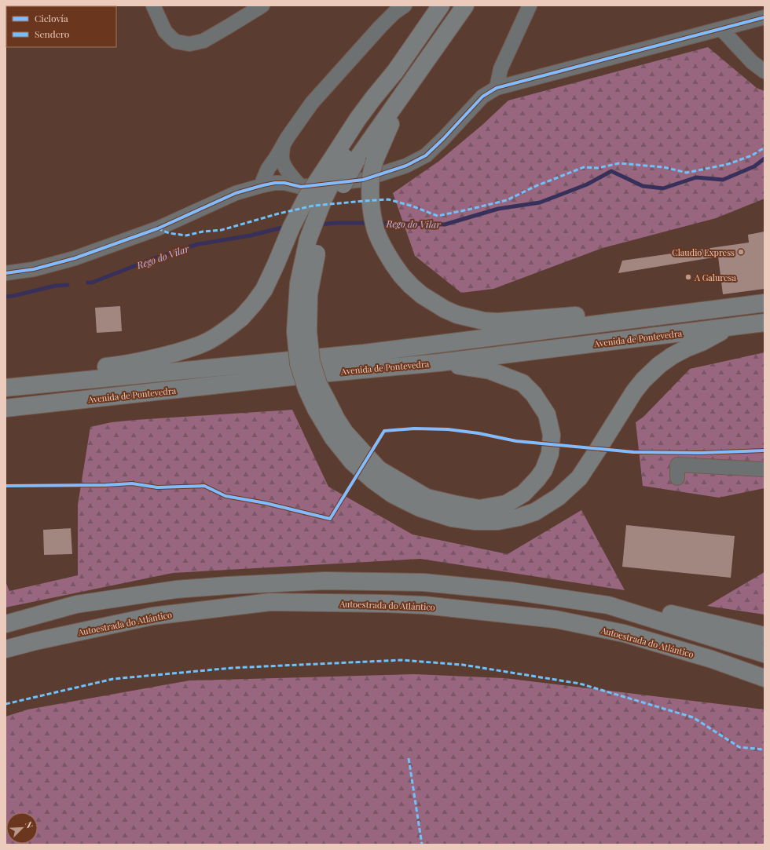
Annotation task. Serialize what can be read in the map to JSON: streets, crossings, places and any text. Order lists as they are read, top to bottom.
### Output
{
  "streets": {
    "highway": ["Avenida de Pontevedra", "Autoestrada do Atlántico"]
  },
  "water": ["Rego do Vilar"],
  "places": ["Claudio Express", "A Galuresa"],
  "legend": ["Ciclovía", "Sendero"],
  "north": "top right"
}
